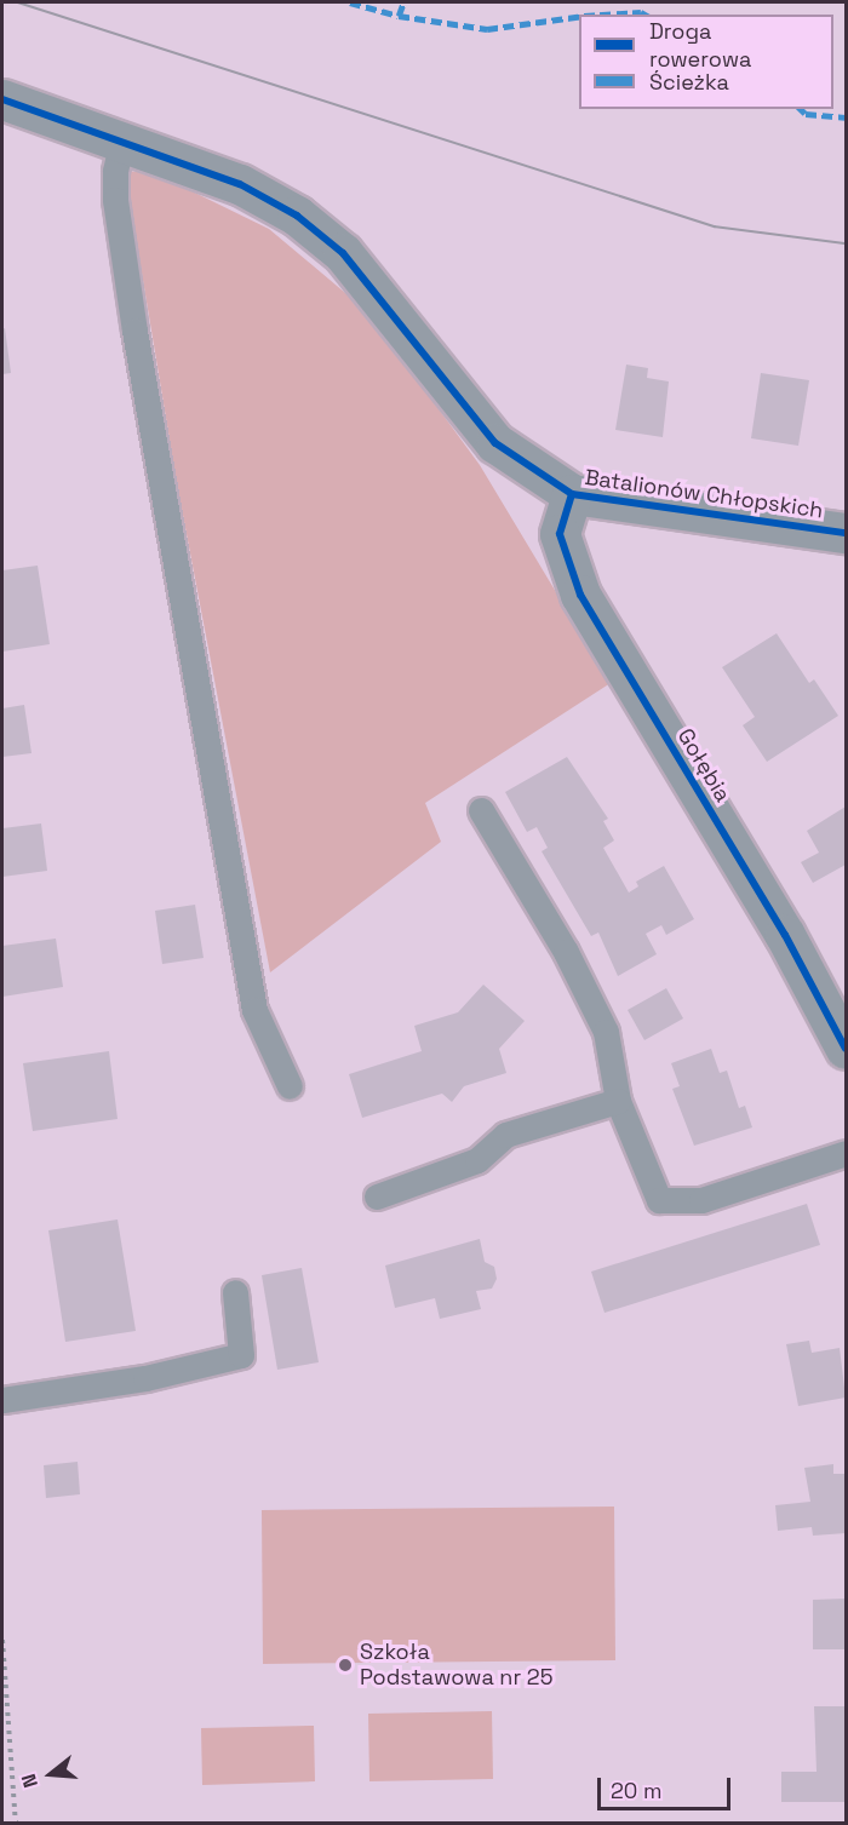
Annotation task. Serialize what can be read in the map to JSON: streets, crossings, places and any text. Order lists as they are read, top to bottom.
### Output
{
  "streets": {
    "street": ["Batalionów Chłopskich", "Gołębia"]
  },
  "crossings": [
    ["Batalionów Chłopskich", "Gołębia"]
  ],
  "places": ["Szkoła Podstawowa nr 25"],
  "legend": ["Droga rowerowa", "Ścieżka"],
  "scale_bar": "20 m",
  "north": "left"
}
